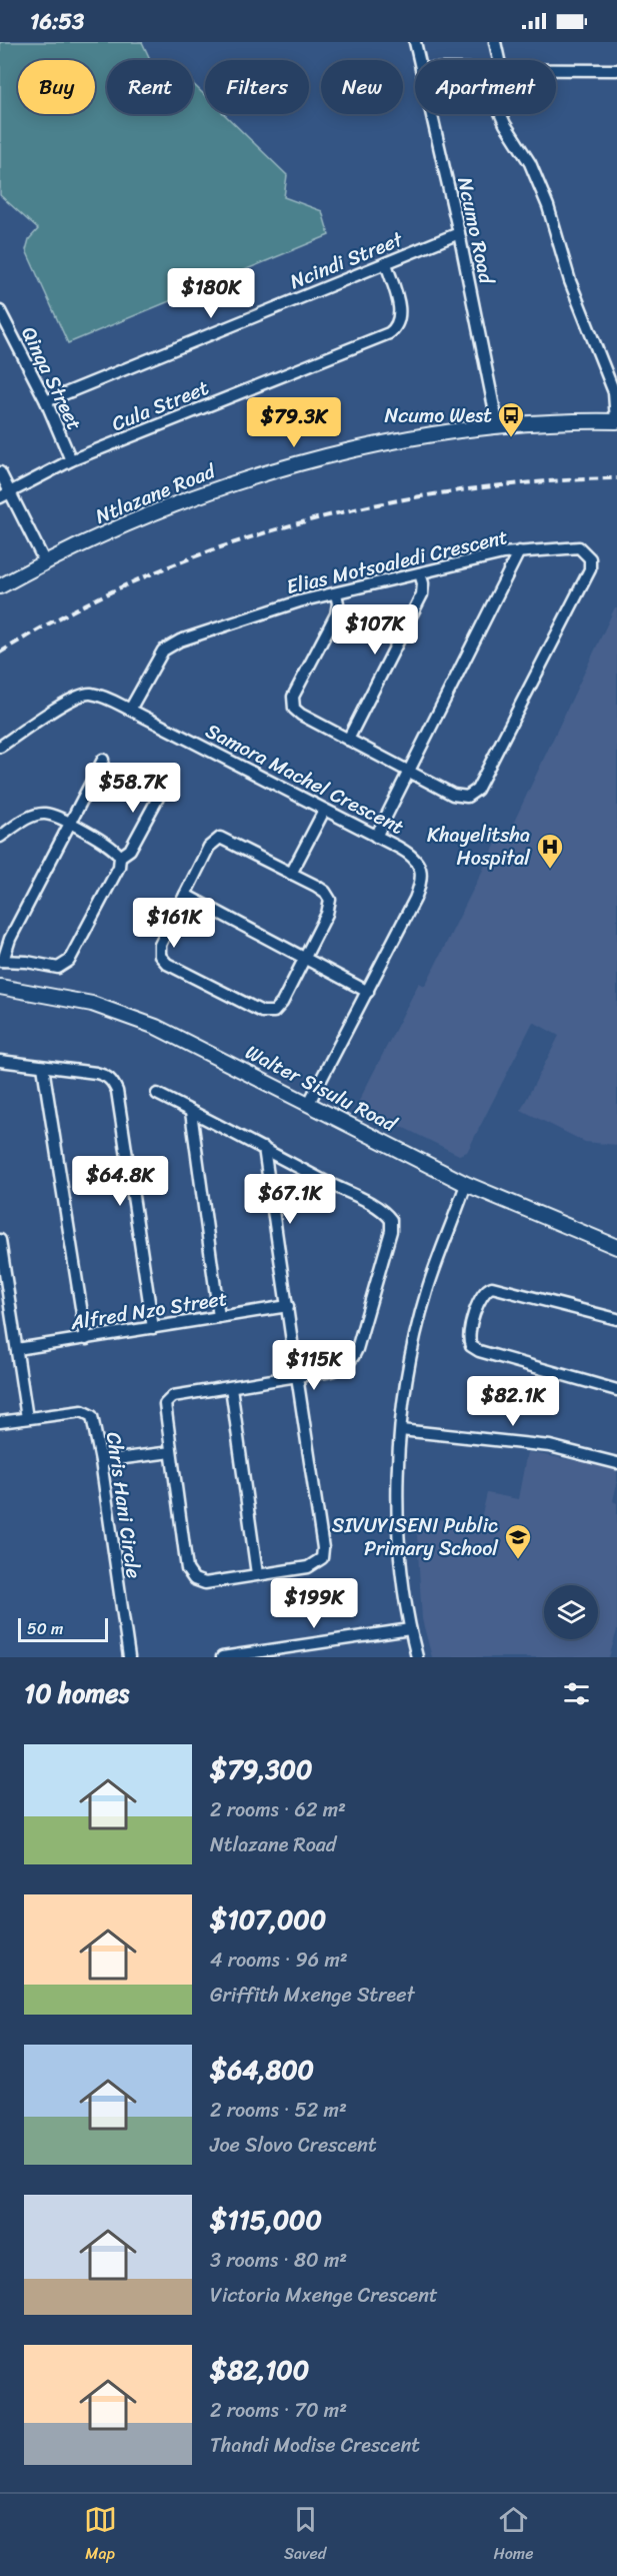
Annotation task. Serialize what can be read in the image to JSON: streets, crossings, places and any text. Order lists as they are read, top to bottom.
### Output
{
  "streets": {
    "street": [
      "Ncumo Road",
      "Ncindi Street",
      "Qinqa Street",
      "Cula Street",
      "Ntlazane Road",
      "Elias Motsoaledi Crescent",
      "Samora Machel Crescent",
      "Walter Sisulu Road",
      "Alfred Nzo Street",
      "Chris Hani Circle"
    ]
  },
  "crossings": [
    ["Ncumo Road", "Ncindi Street"],
    ["Ncumo Road", "Ntlazane Road"],
    ["Ncindi Street", "Qinqa Street"],
    ["Ncindi Street", "Cula Street"],
    ["Qinqa Street", "Cula Street"],
    ["Elias Motsoaledi Crescent", "Samora Machel Crescent"],
    ["Samora Machel Crescent", "Walter Sisulu Road"]
  ],
  "places": {
    "bus stop": ["Ncumo West"],
    "hospital": ["Khayelitsha Hospital"],
    "school or university": ["SIVUYISENI Public Primary School"]
  },
  "scale_bar": "50 m",
  "page": {
    "status": "16:53",
    "chip": [
      "Buy",
      "Rent",
      "Filters",
      "New",
      "Apartment"
    ],
    "price": [
      "$180K",
      "$79.3K",
      "$107K",
      "$58.7K",
      "$161K",
      "$64.8K",
      "$67.1K",
      "$115K",
      "$82.1K",
      "$199K"
    ],
    "scale": "50 m",
    "heading": "10 homes",
    "list": [
      {
        "name": "$79,300",
        "note": "2 rooms · 62 m² · Ntlazane Road"
      },
      {
        "name": "$107,000",
        "note": "4 rooms · 96 m² · Griffith Mxenge Street"
      },
      {
        "name": "$64,800",
        "note": "2 rooms · 52 m² · Joe Slovo Crescent"
      },
      {
        "name": "$115,000",
        "note": "3 rooms · 80 m² · Victoria Mxenge Crescent"
      },
      {
        "name": "$82,100",
        "note": "2 rooms · 70 m² · Thandi Modise Crescent"
      }
    ],
    "tabs": ["Map", "Saved", "Home"]
  }
}
